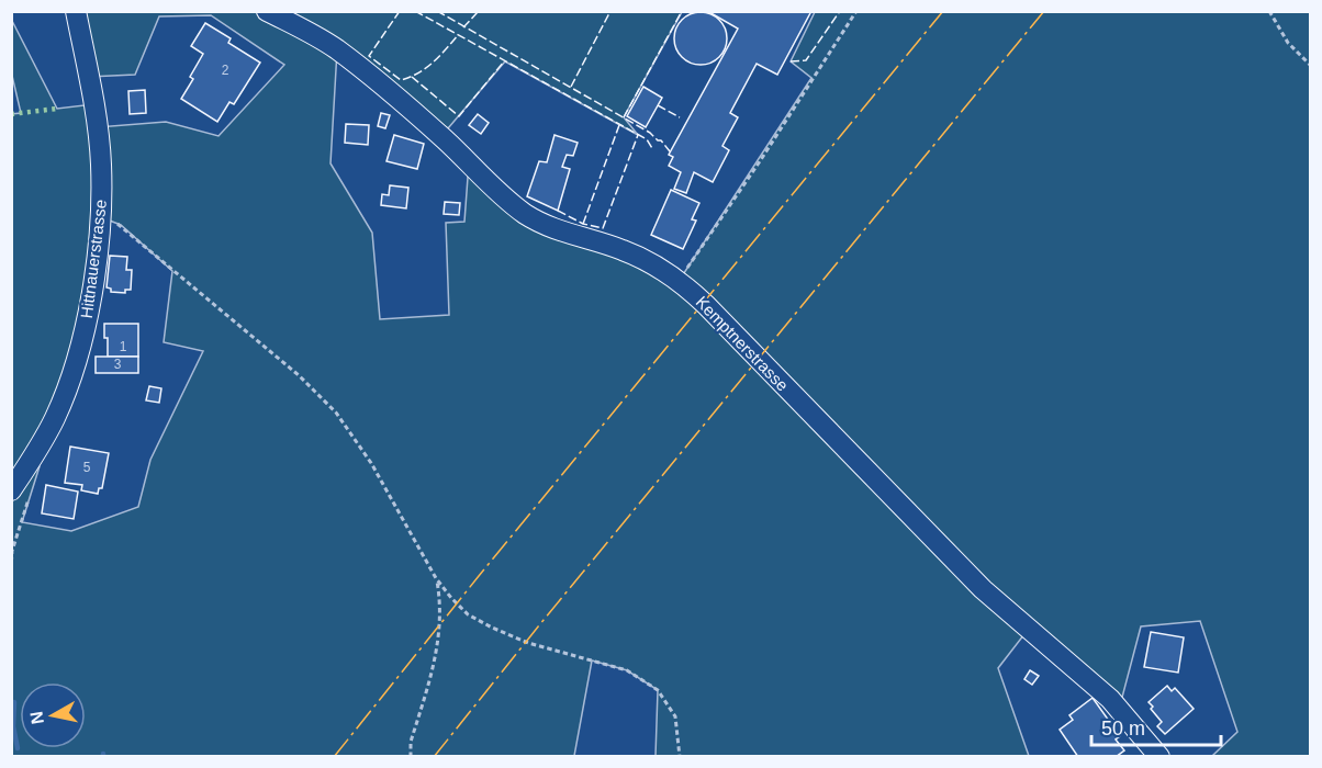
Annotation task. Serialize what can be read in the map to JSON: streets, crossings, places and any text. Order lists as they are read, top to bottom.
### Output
{
  "streets": {
    "street": ["Hittnauerstrasse", "Kemptnerstrasse"]
  },
  "house_numbers": [
    "2",
    "1",
    "3",
    "5"
  ],
  "scale_bar": "50 m",
  "north": "left"
}
